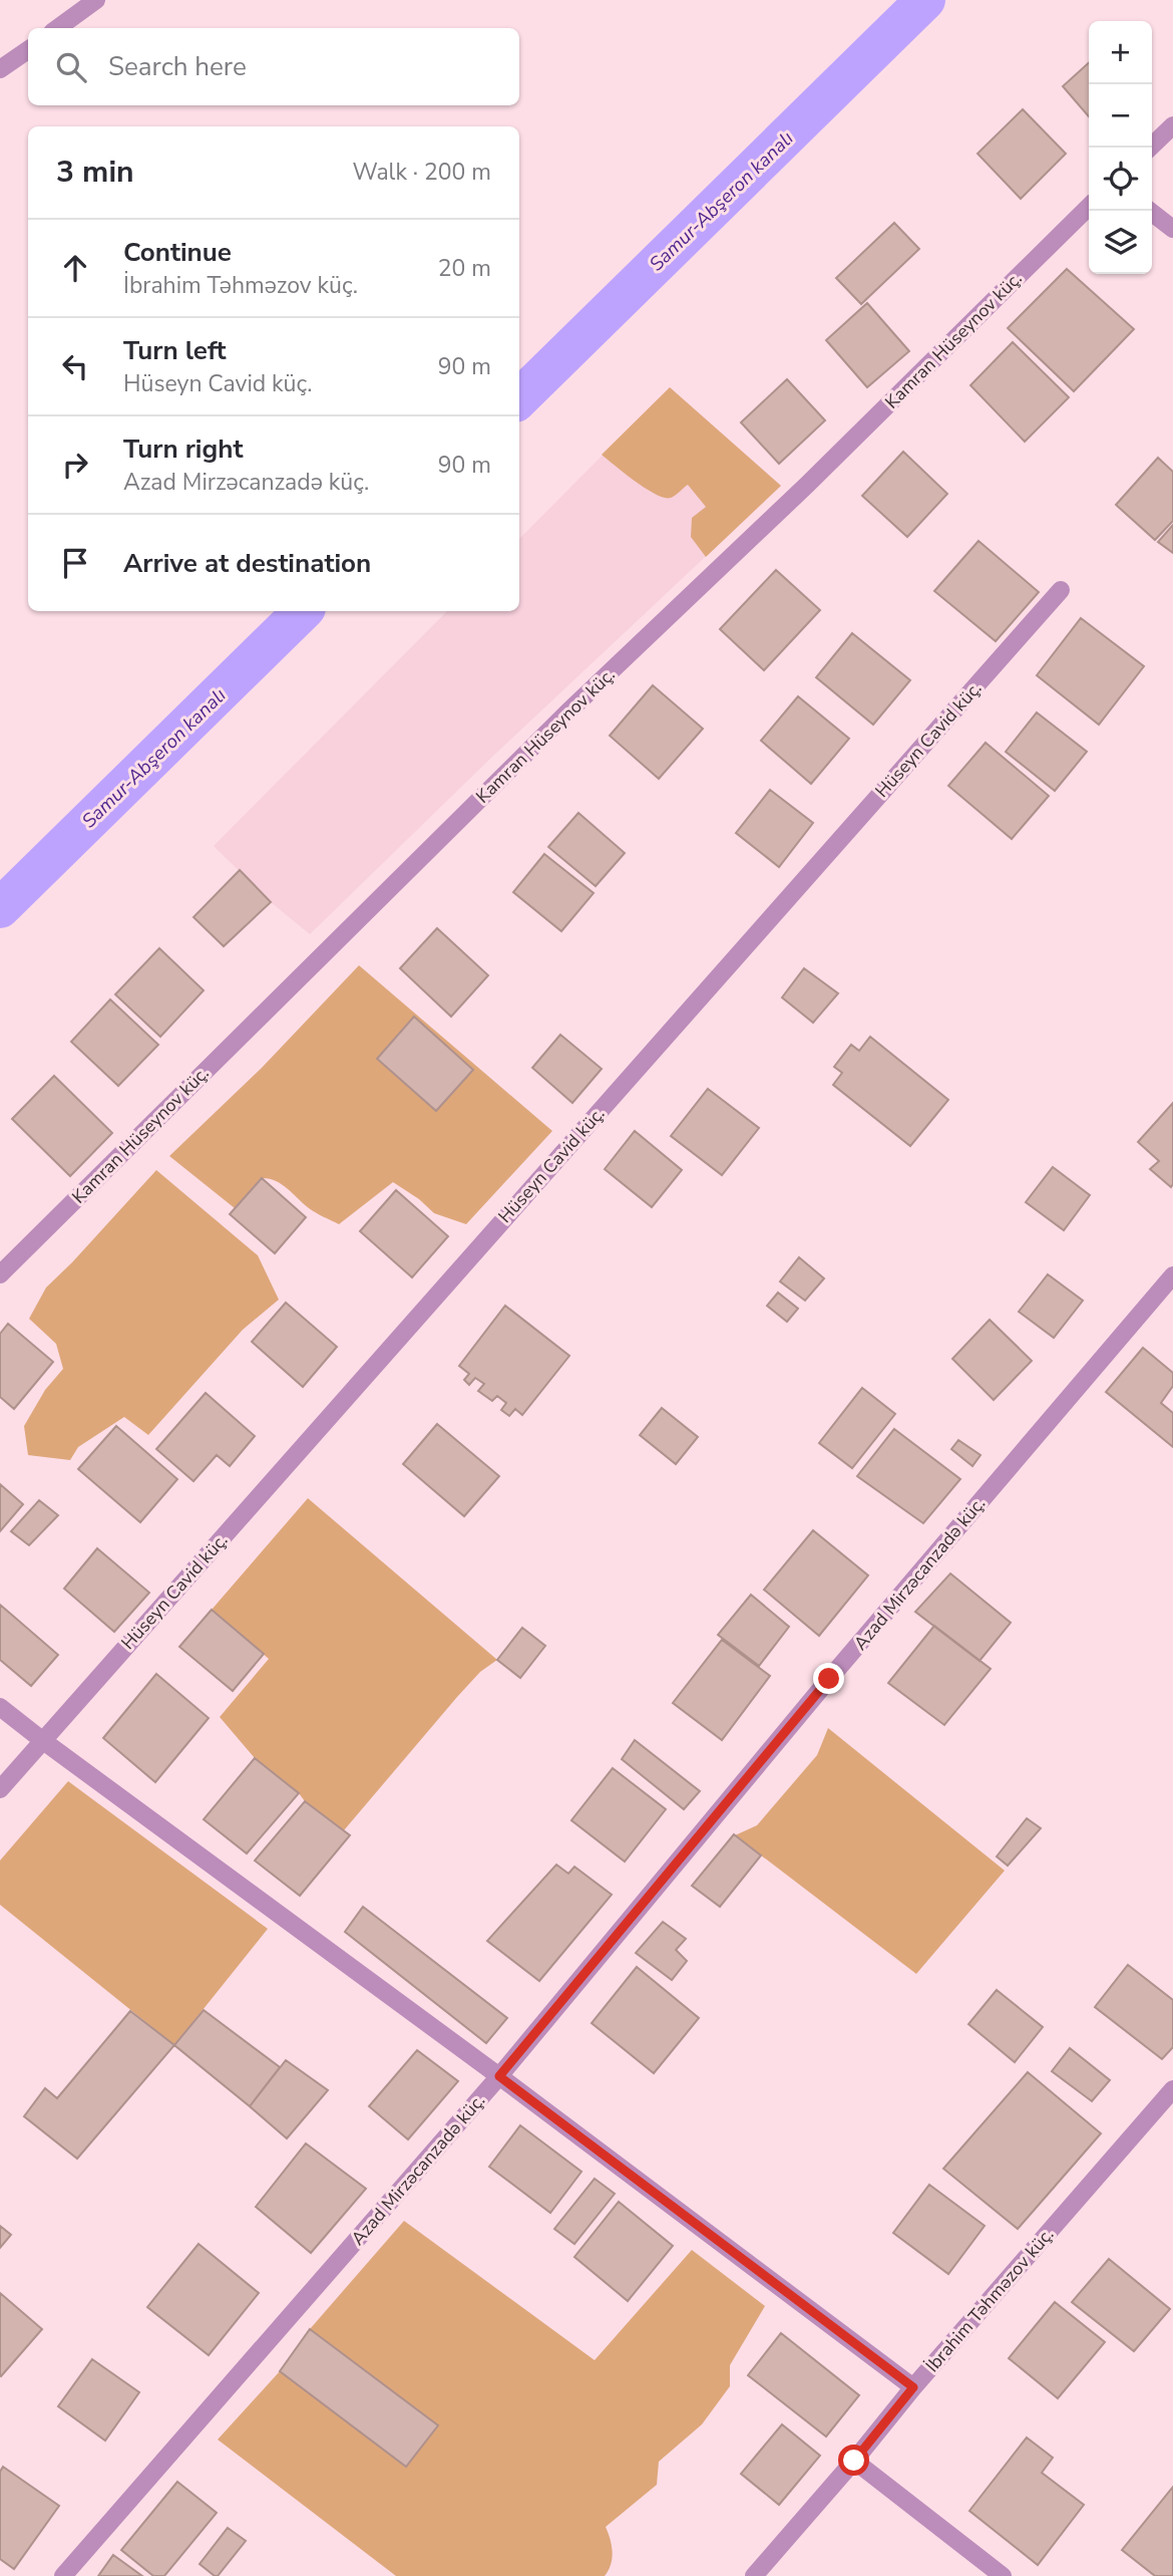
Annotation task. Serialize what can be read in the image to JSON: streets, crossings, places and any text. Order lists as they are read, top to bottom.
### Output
{
  "streets": {
    "street": [
      "Kamran Hüseynov küç.",
      "Hüseyn Cavid küç.",
      "Azad Mirzəcanzadə küç.",
      "İbrahim Təhməzov küç."
    ]
  },
  "water": ["Samur-Abşeron kanalı"],
  "page": {
    "map_buttons": ["+", "−"],
    "search": "Search here",
    "heading": ["3 min", "Walk · 200 m"],
    "list": [
      ["Continue", "İbrahim Təhməzov küç.", "20 m"],
      ["Turn left", "Hüseyn Cavid küç.", "90 m"],
      ["Turn right", "Azad Mirzəcanzadə küç.", "90 m"],
      "Arrive at destination"
    ]
  }
}
